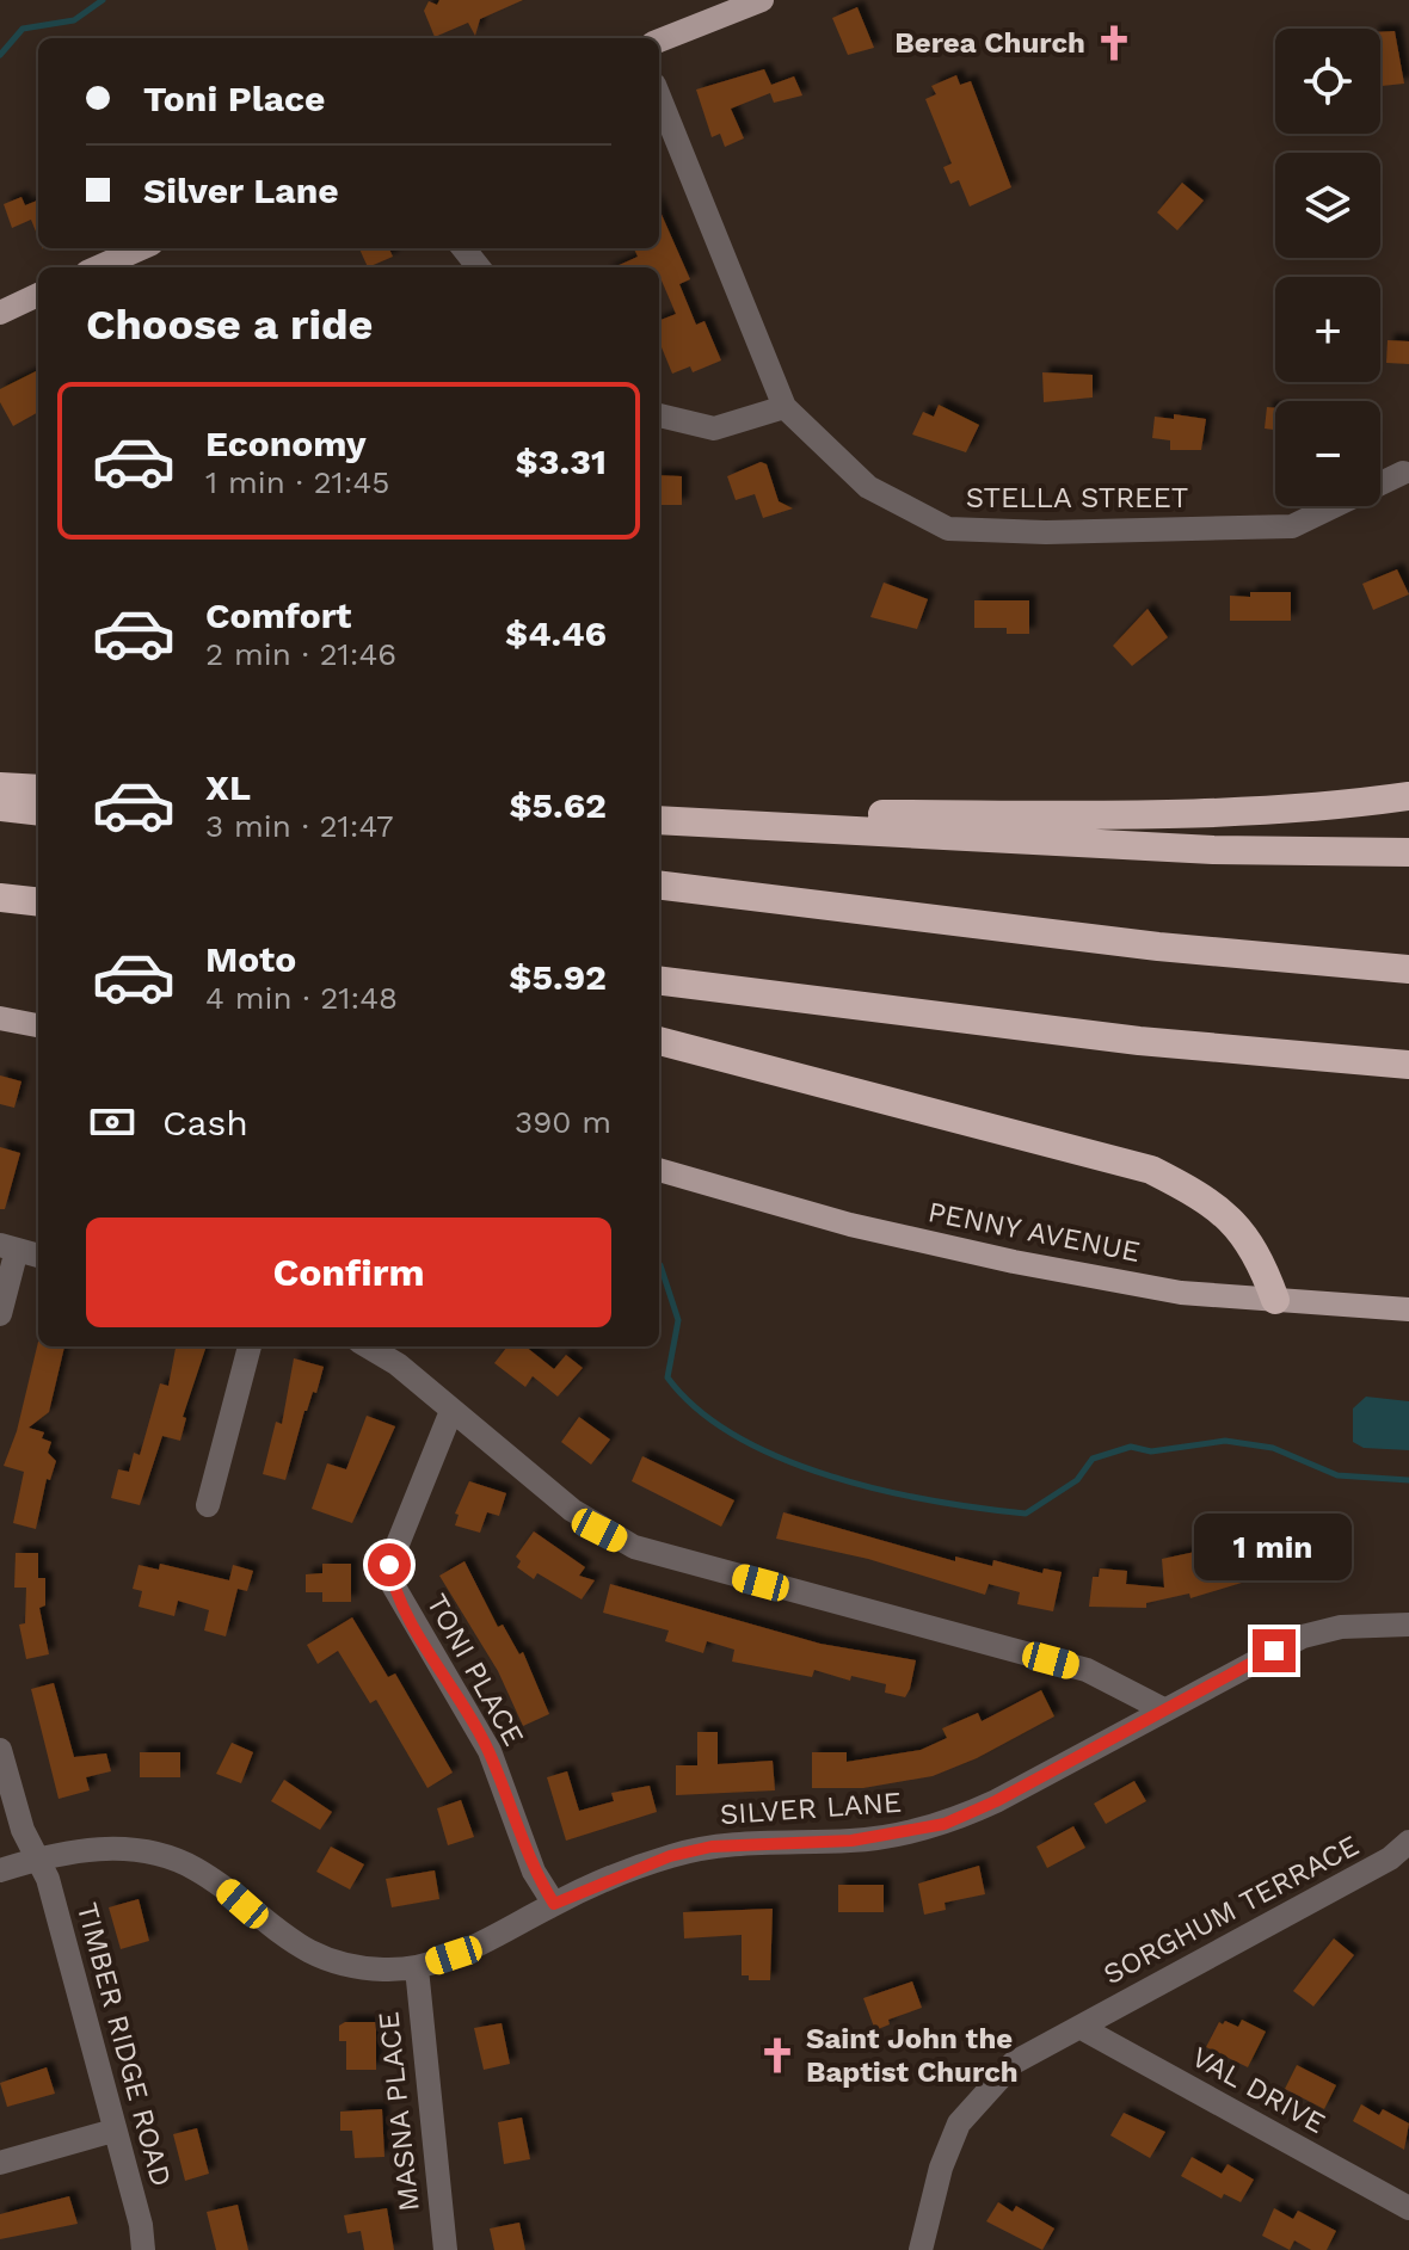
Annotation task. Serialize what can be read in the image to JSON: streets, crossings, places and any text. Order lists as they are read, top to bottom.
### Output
{
  "streets": {
    "main road": ["PENNY AVENUE"],
    "street": [
      "STELLA STREET",
      "TONI PLACE",
      "SILVER LANE",
      "SORGHUM TERRACE",
      "TIMBER RIDGE ROAD",
      "VAL DRIVE",
      "MASNA PLACE"
    ]
  },
  "crossings": [
    ["TONI PLACE", "SILVER LANE"],
    ["SILVER LANE", "TIMBER RIDGE ROAD"],
    ["SILVER LANE", "MASNA PLACE"],
    ["SORGHUM TERRACE", "VAL DRIVE"]
  ],
  "places": {
    "church": ["Berea Church", "Saint John the Baptist Church"]
  },
  "page": {
    "map_buttons": ["+", "−"],
    "banner": ["Toni Place", "Silver Lane"],
    "heading": "Choose a ride",
    "list": [
      {
        "name": "Economy",
        "note": "1 min · 21:45",
        "value": "$3.31"
      },
      {
        "name": "Comfort",
        "note": "2 min · 21:46",
        "value": "$4.46"
      },
      {
        "name": "XL",
        "note": "3 min · 21:47",
        "value": "$5.62"
      },
      {
        "name": "Moto",
        "note": "4 min · 21:48",
        "value": "$5.92"
      }
    ],
    "pay": ["Cash", "390 m"],
    "buttons": "Confirm",
    "bubble": "1 min"
  }
}
